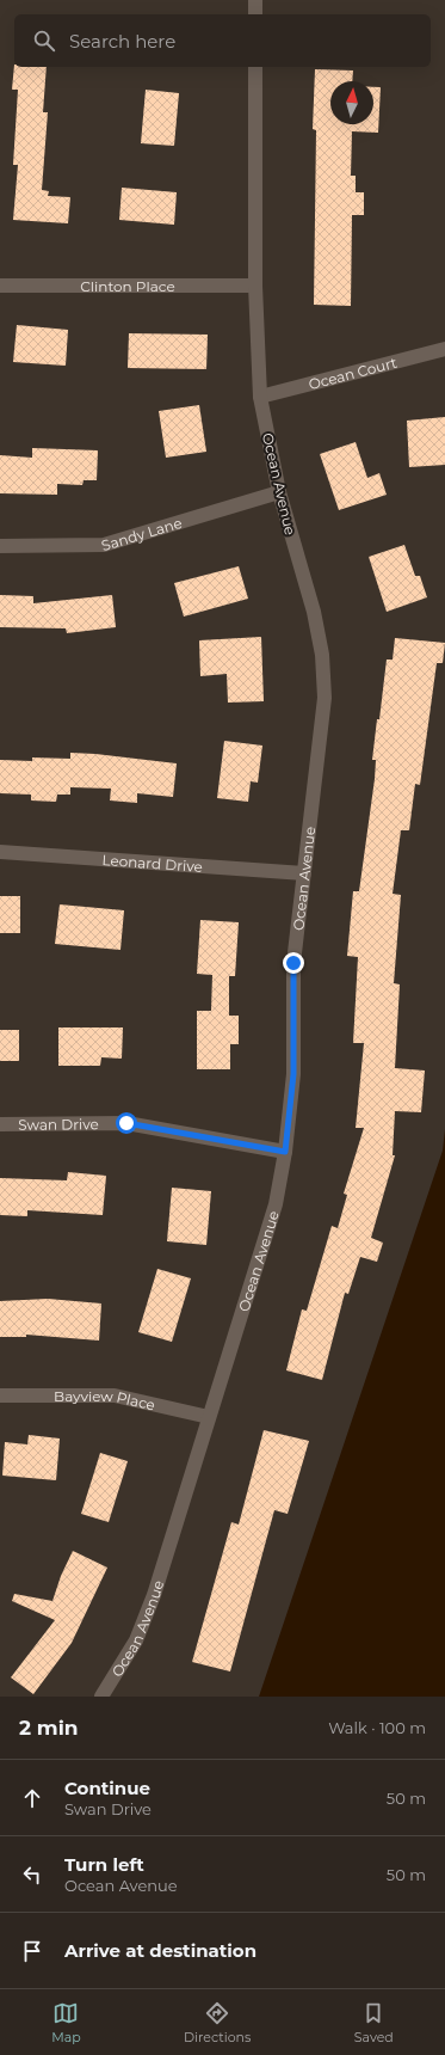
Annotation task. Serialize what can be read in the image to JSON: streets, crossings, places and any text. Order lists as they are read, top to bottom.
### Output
{
  "streets": {
    "street": [
      "Clinton Place",
      "Ocean Court",
      "Ocean Avenue",
      "Sandy Lane",
      "Leonard Drive",
      "Swan Drive",
      "Bayview Place"
    ]
  },
  "crossings": [
    ["Clinton Place", "Ocean Avenue"],
    ["Ocean Court", "Ocean Avenue"],
    ["Ocean Avenue", "Sandy Lane"],
    ["Ocean Avenue", "Leonard Drive"],
    ["Ocean Avenue", "Swan Drive"],
    ["Ocean Avenue", "Bayview Place"]
  ],
  "north": "top",
  "page": {
    "search": "Search here",
    "heading": ["2 min", "Walk · 100 m"],
    "list": [
      ["Continue", "Swan Drive", "50 m"],
      ["Turn left", "Ocean Avenue", "50 m"],
      "Arrive at destination"
    ],
    "nav": ["Map", "Directions", "Saved"]
  }
}
